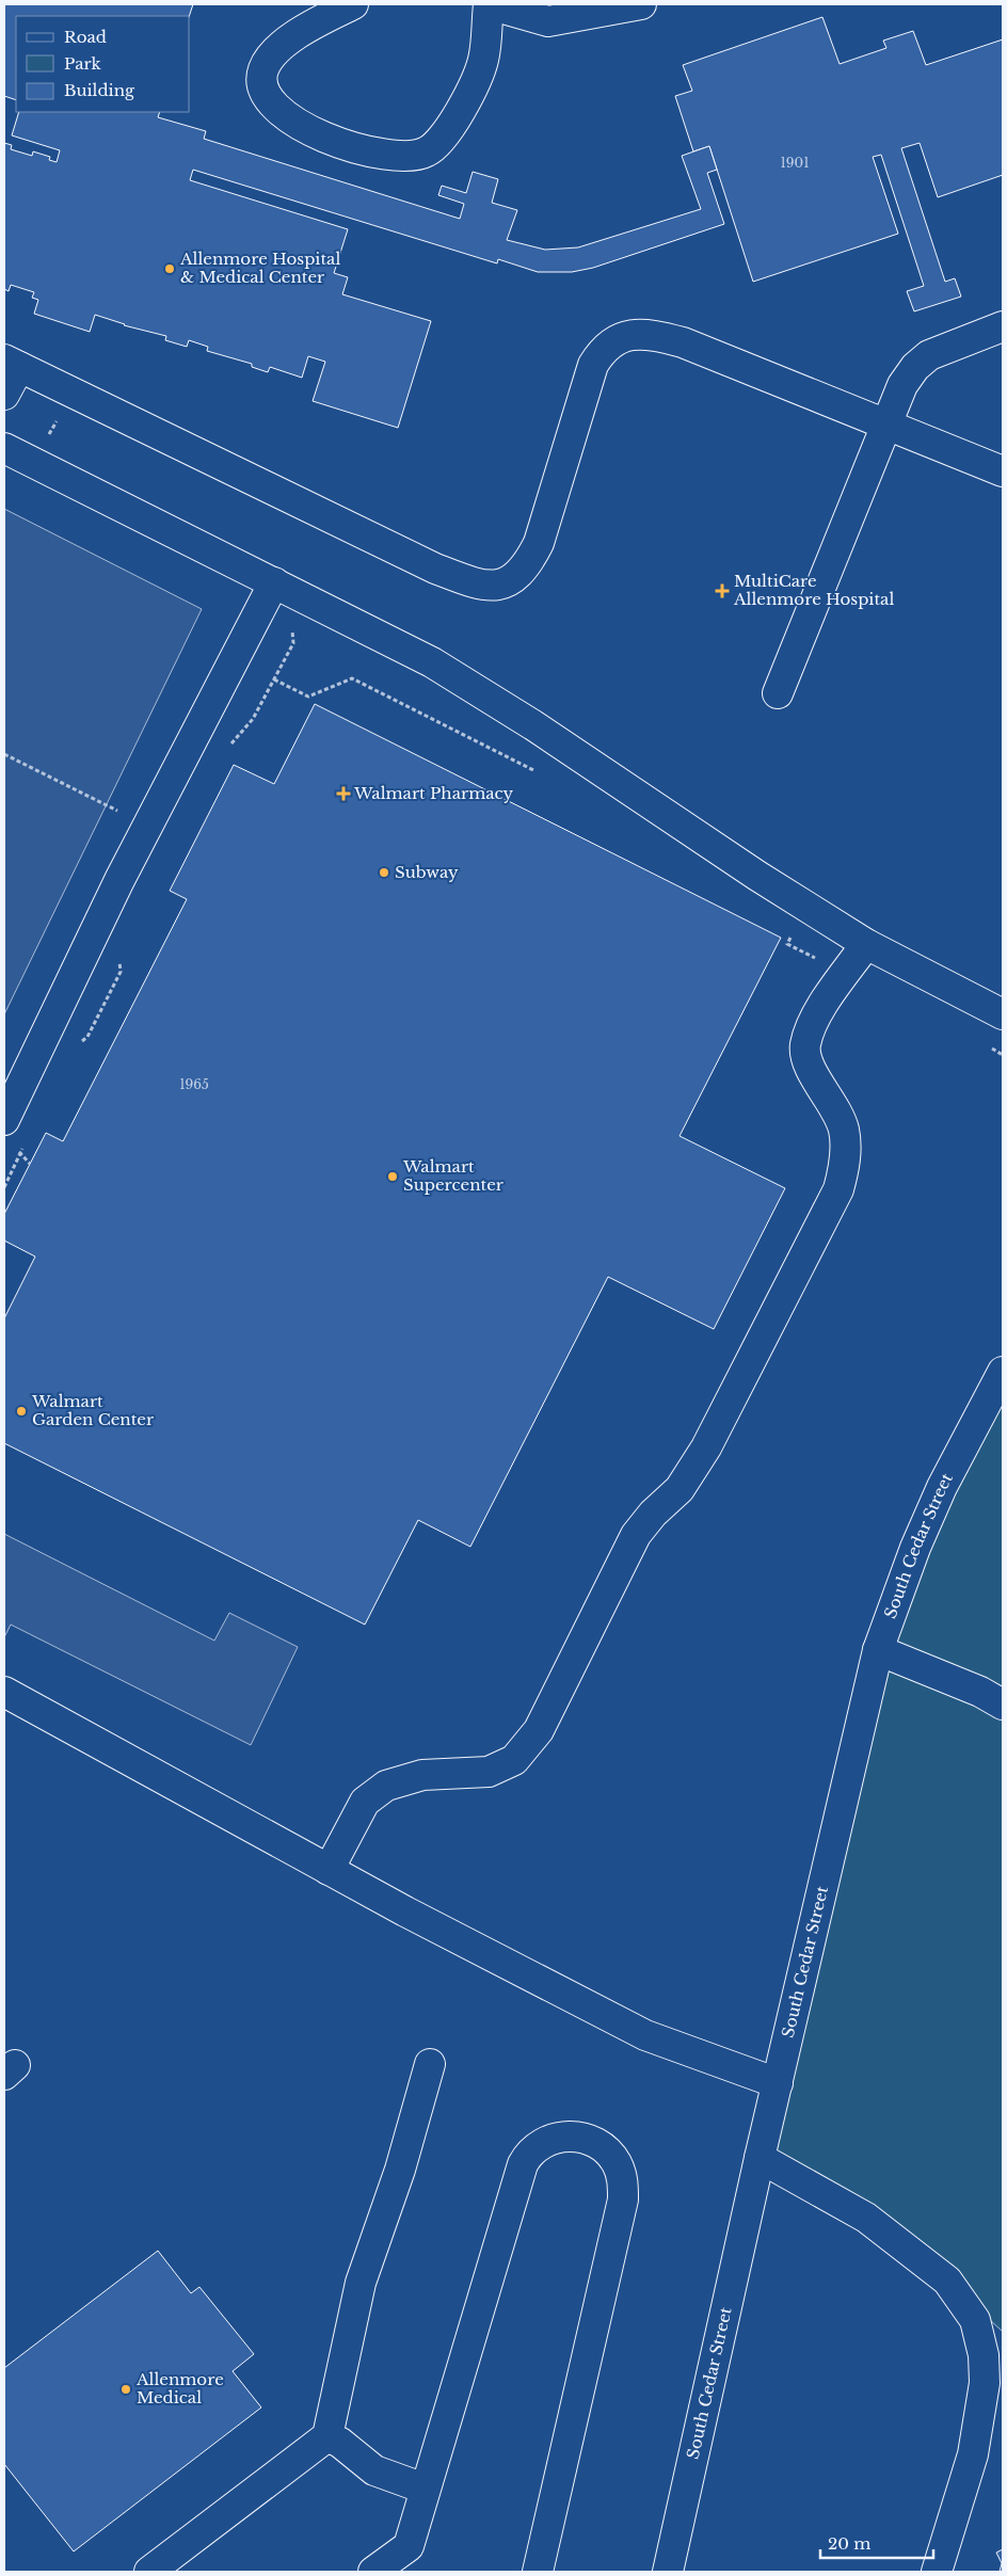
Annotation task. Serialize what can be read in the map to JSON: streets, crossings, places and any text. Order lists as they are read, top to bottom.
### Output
{
  "streets": {
    "main road": ["South Cedar Street"]
  },
  "places": {
    "other": [
      "Allenmore Hospital & Medical Center",
      "Subway",
      "Walmart Supercenter",
      "Walmart Garden Center",
      "Allenmore Medical"
    ],
    "health": ["MultiCare Allenmore Hospital", "Walmart Pharmacy"]
  },
  "house_numbers": ["1901", "1965"],
  "legend": ["Road", "Park", "Building"],
  "scale_bar": "20 m"
}
